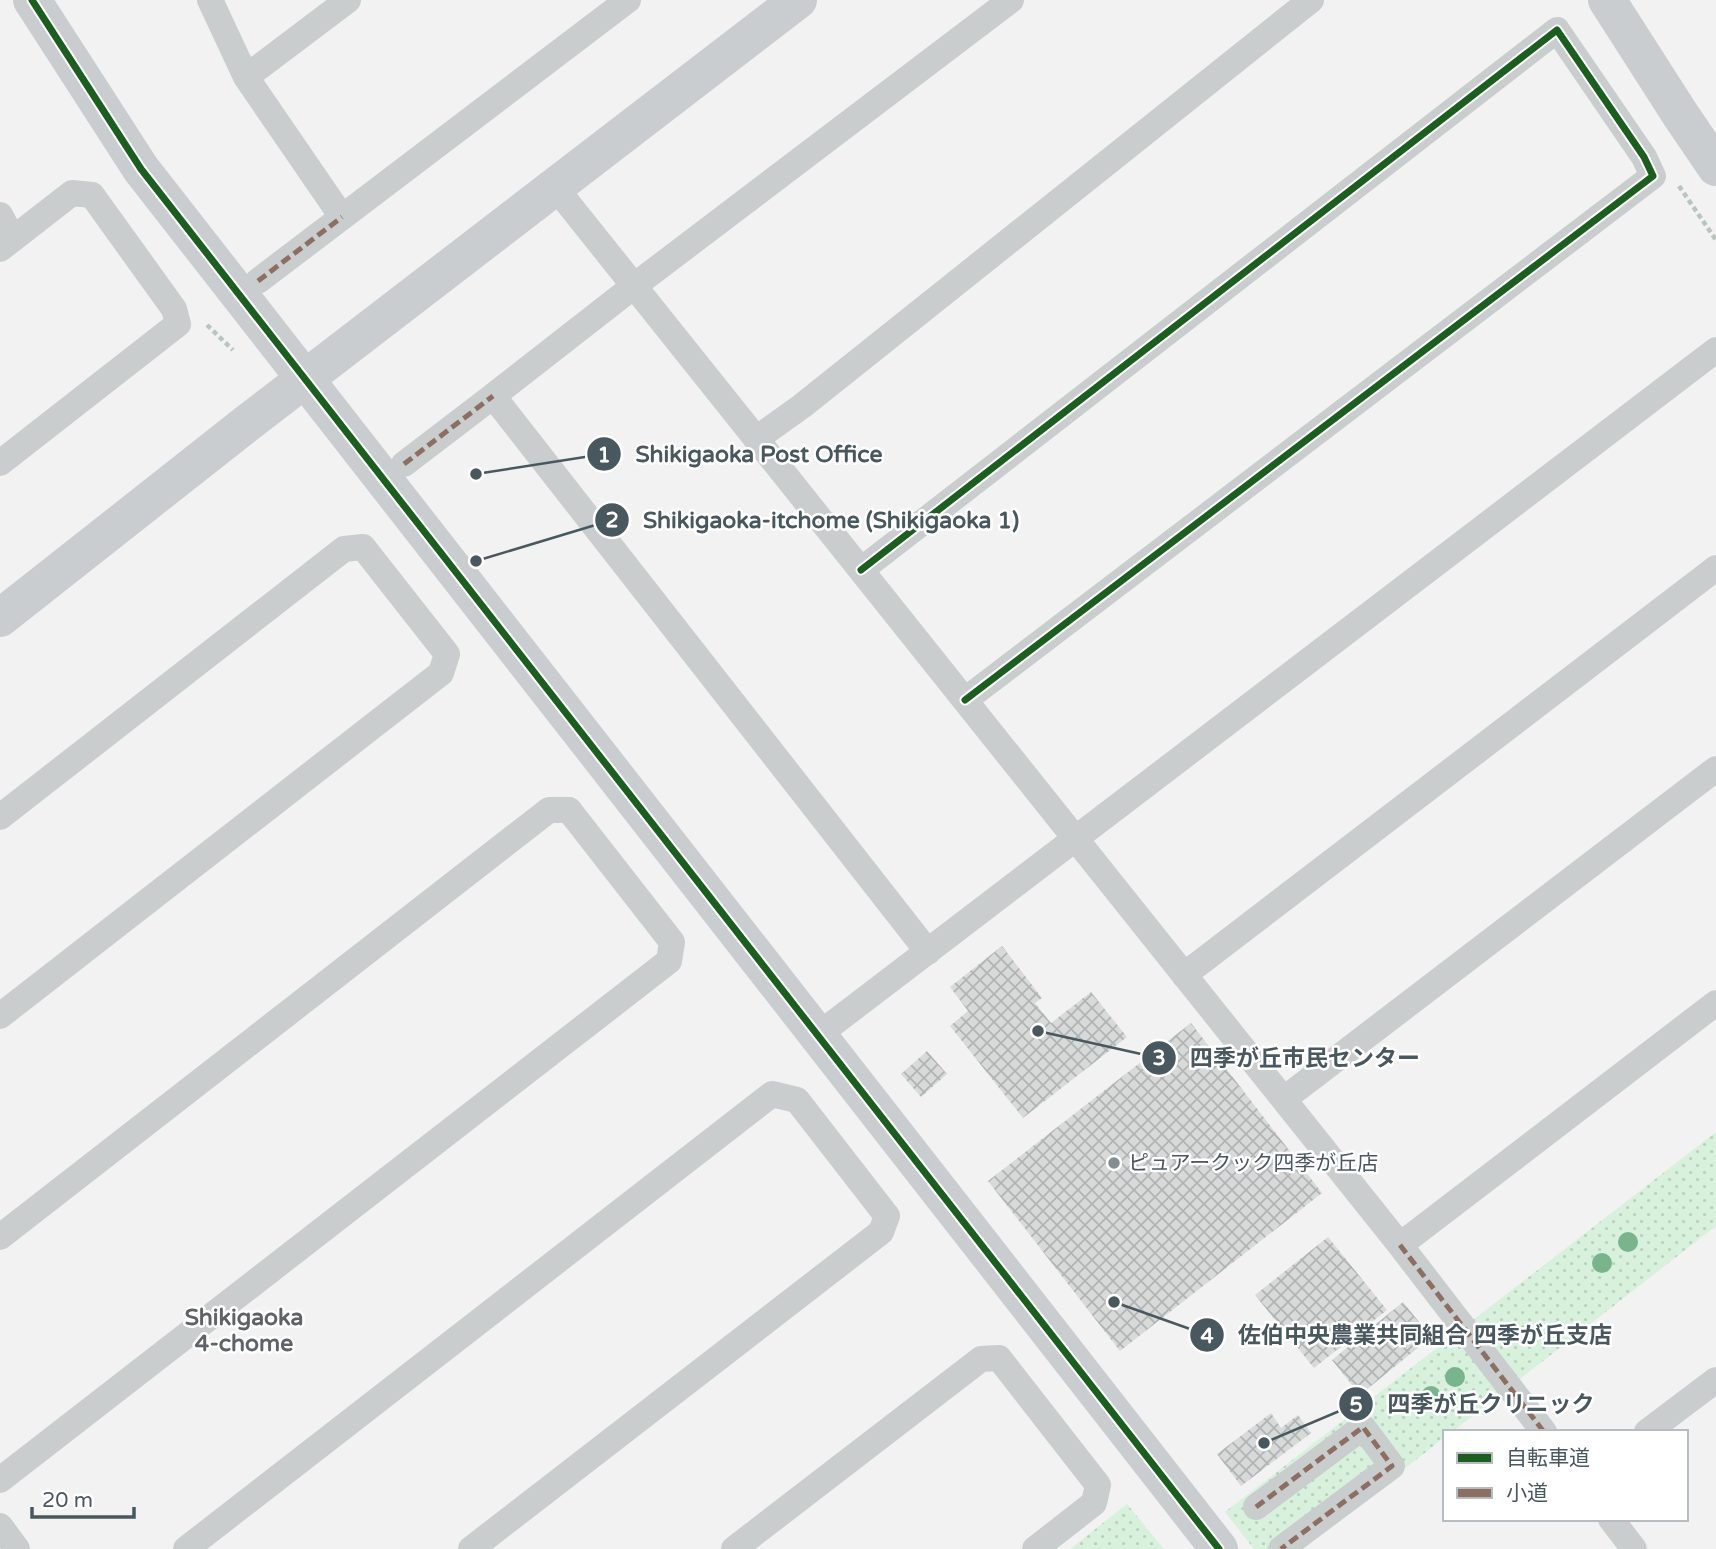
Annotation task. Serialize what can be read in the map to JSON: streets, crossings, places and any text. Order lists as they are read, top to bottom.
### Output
{
  "districts": ["Shikigaoka 4-chome"],
  "places": [
    "Shikigaoka Post Office",
    "Shikigaoka-itchome (Shikigaoka 1)",
    "四季が丘市民センター",
    "ピュアークック四季が丘店",
    "佐伯中央農業共同組合 四季が丘支店",
    "四季が丘クリニック"
  ],
  "legend": ["自転車道", "小道"],
  "scale_bar": "20 m"
}
